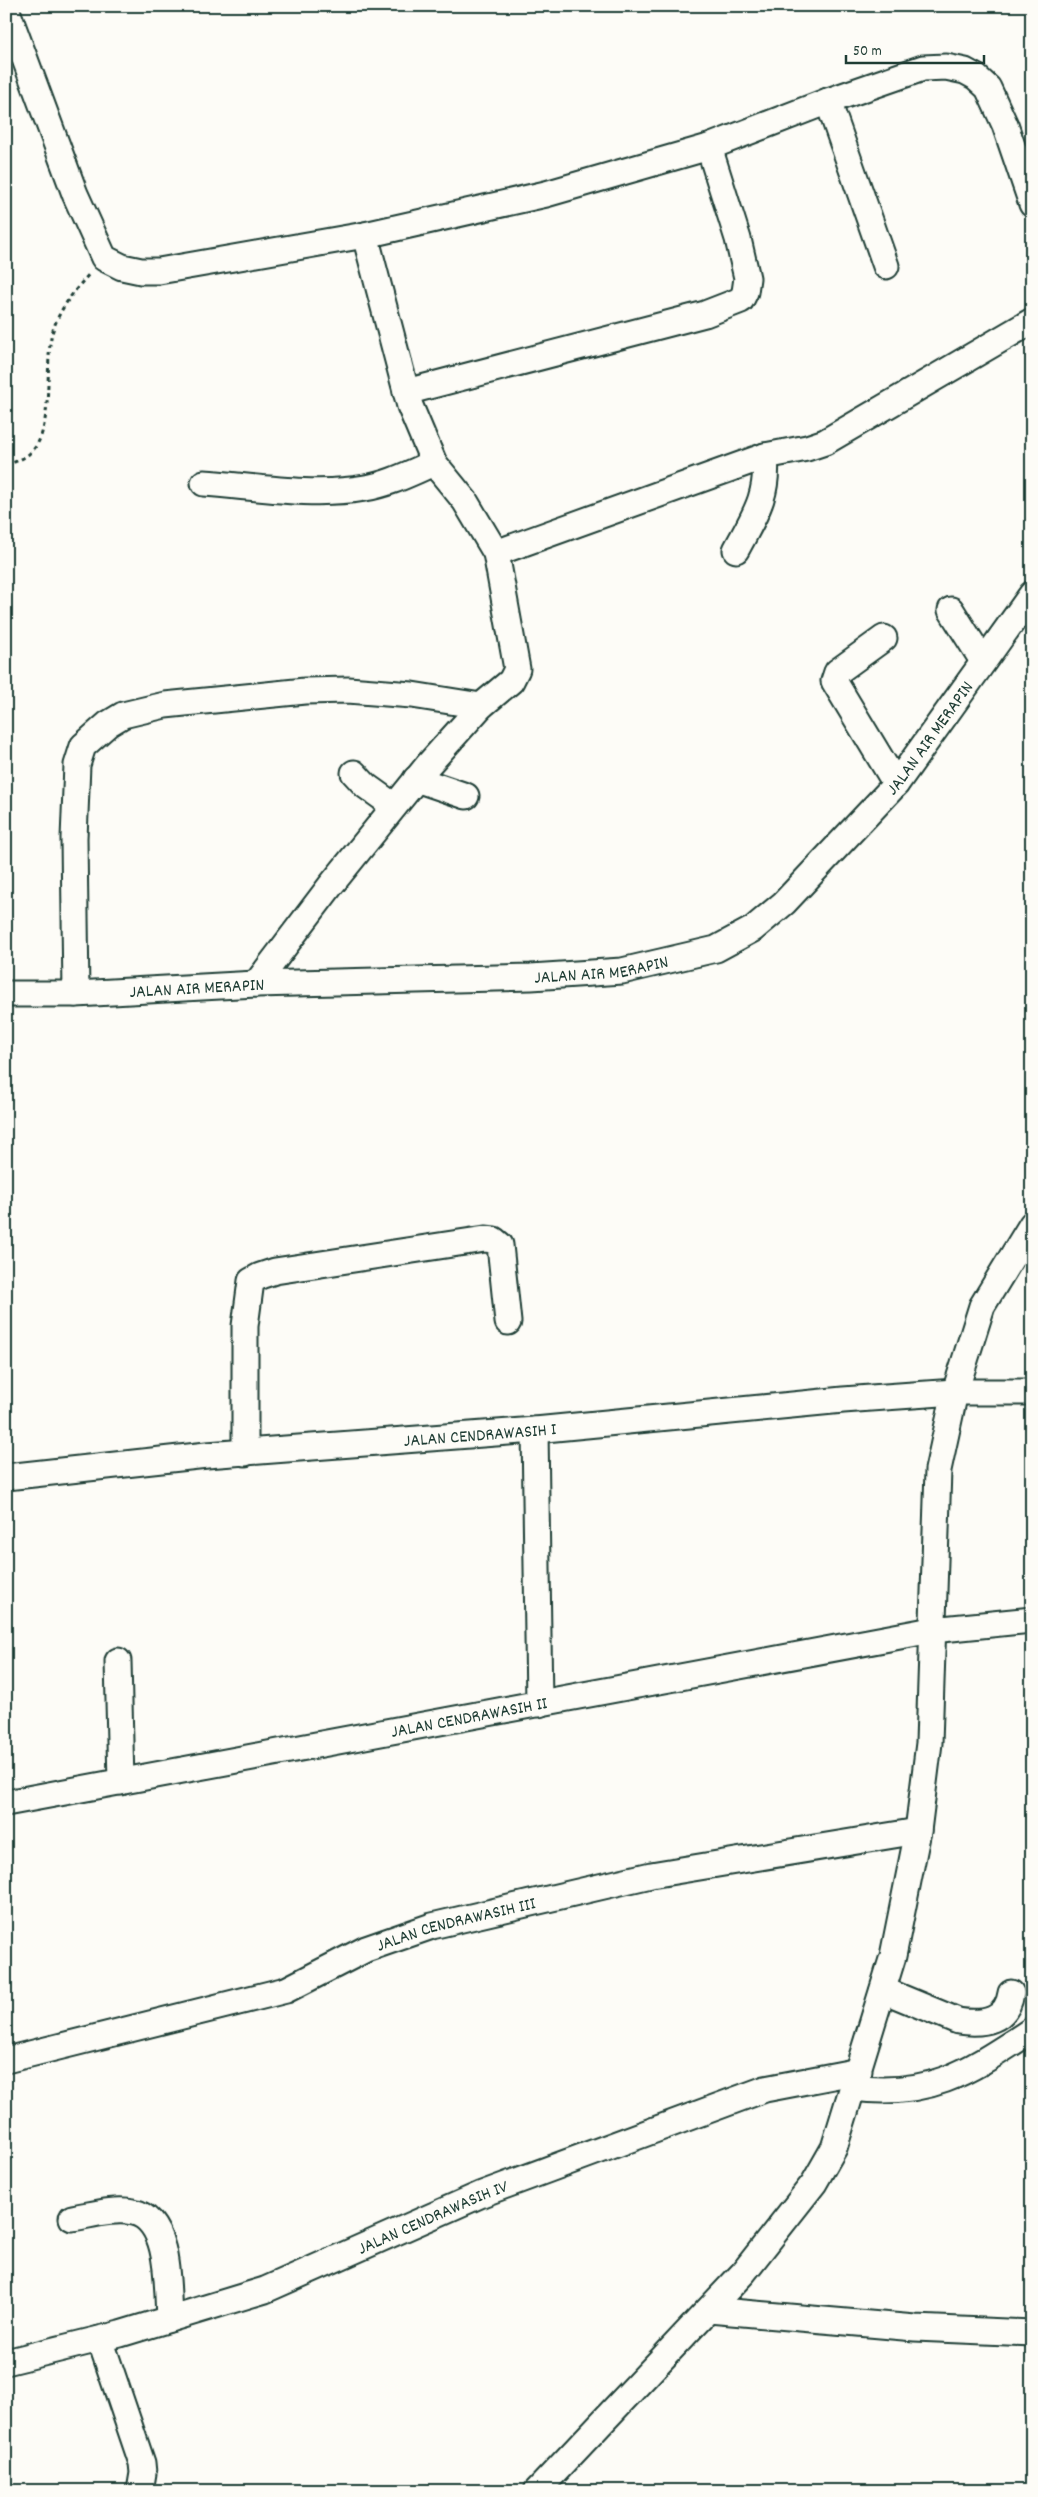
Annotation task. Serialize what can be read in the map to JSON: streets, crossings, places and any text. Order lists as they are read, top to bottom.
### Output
{
  "streets": {
    "street": [
      "JALAN AIR MERAPIN",
      "JALAN CENDRAWASIH I",
      "JALAN CENDRAWASIH II",
      "JALAN CENDRAWASIH III",
      "JALAN CENDRAWASIH IV"
    ]
  },
  "scale_bar": "50 m"
}
